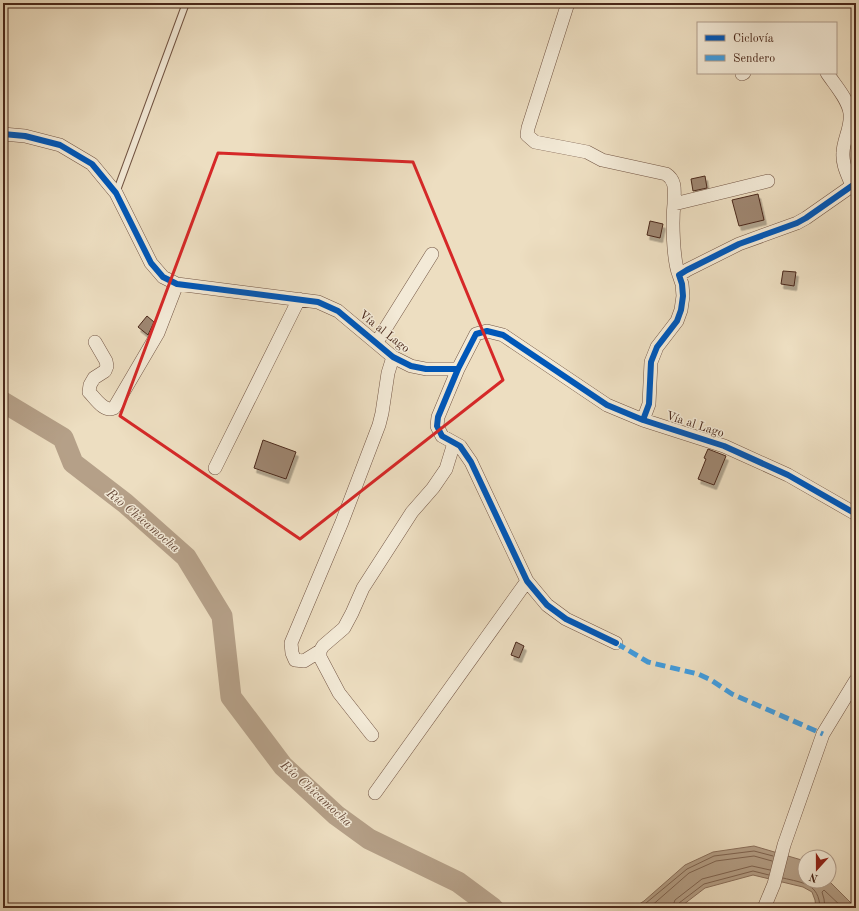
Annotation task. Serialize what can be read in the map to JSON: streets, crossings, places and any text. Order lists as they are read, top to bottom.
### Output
{
  "streets": {
    "street": ["Vía al Lago"]
  },
  "water": ["Río Chicamocha"],
  "legend": ["Ciclovía", "Sendero"],
  "north": "bottom"
}
